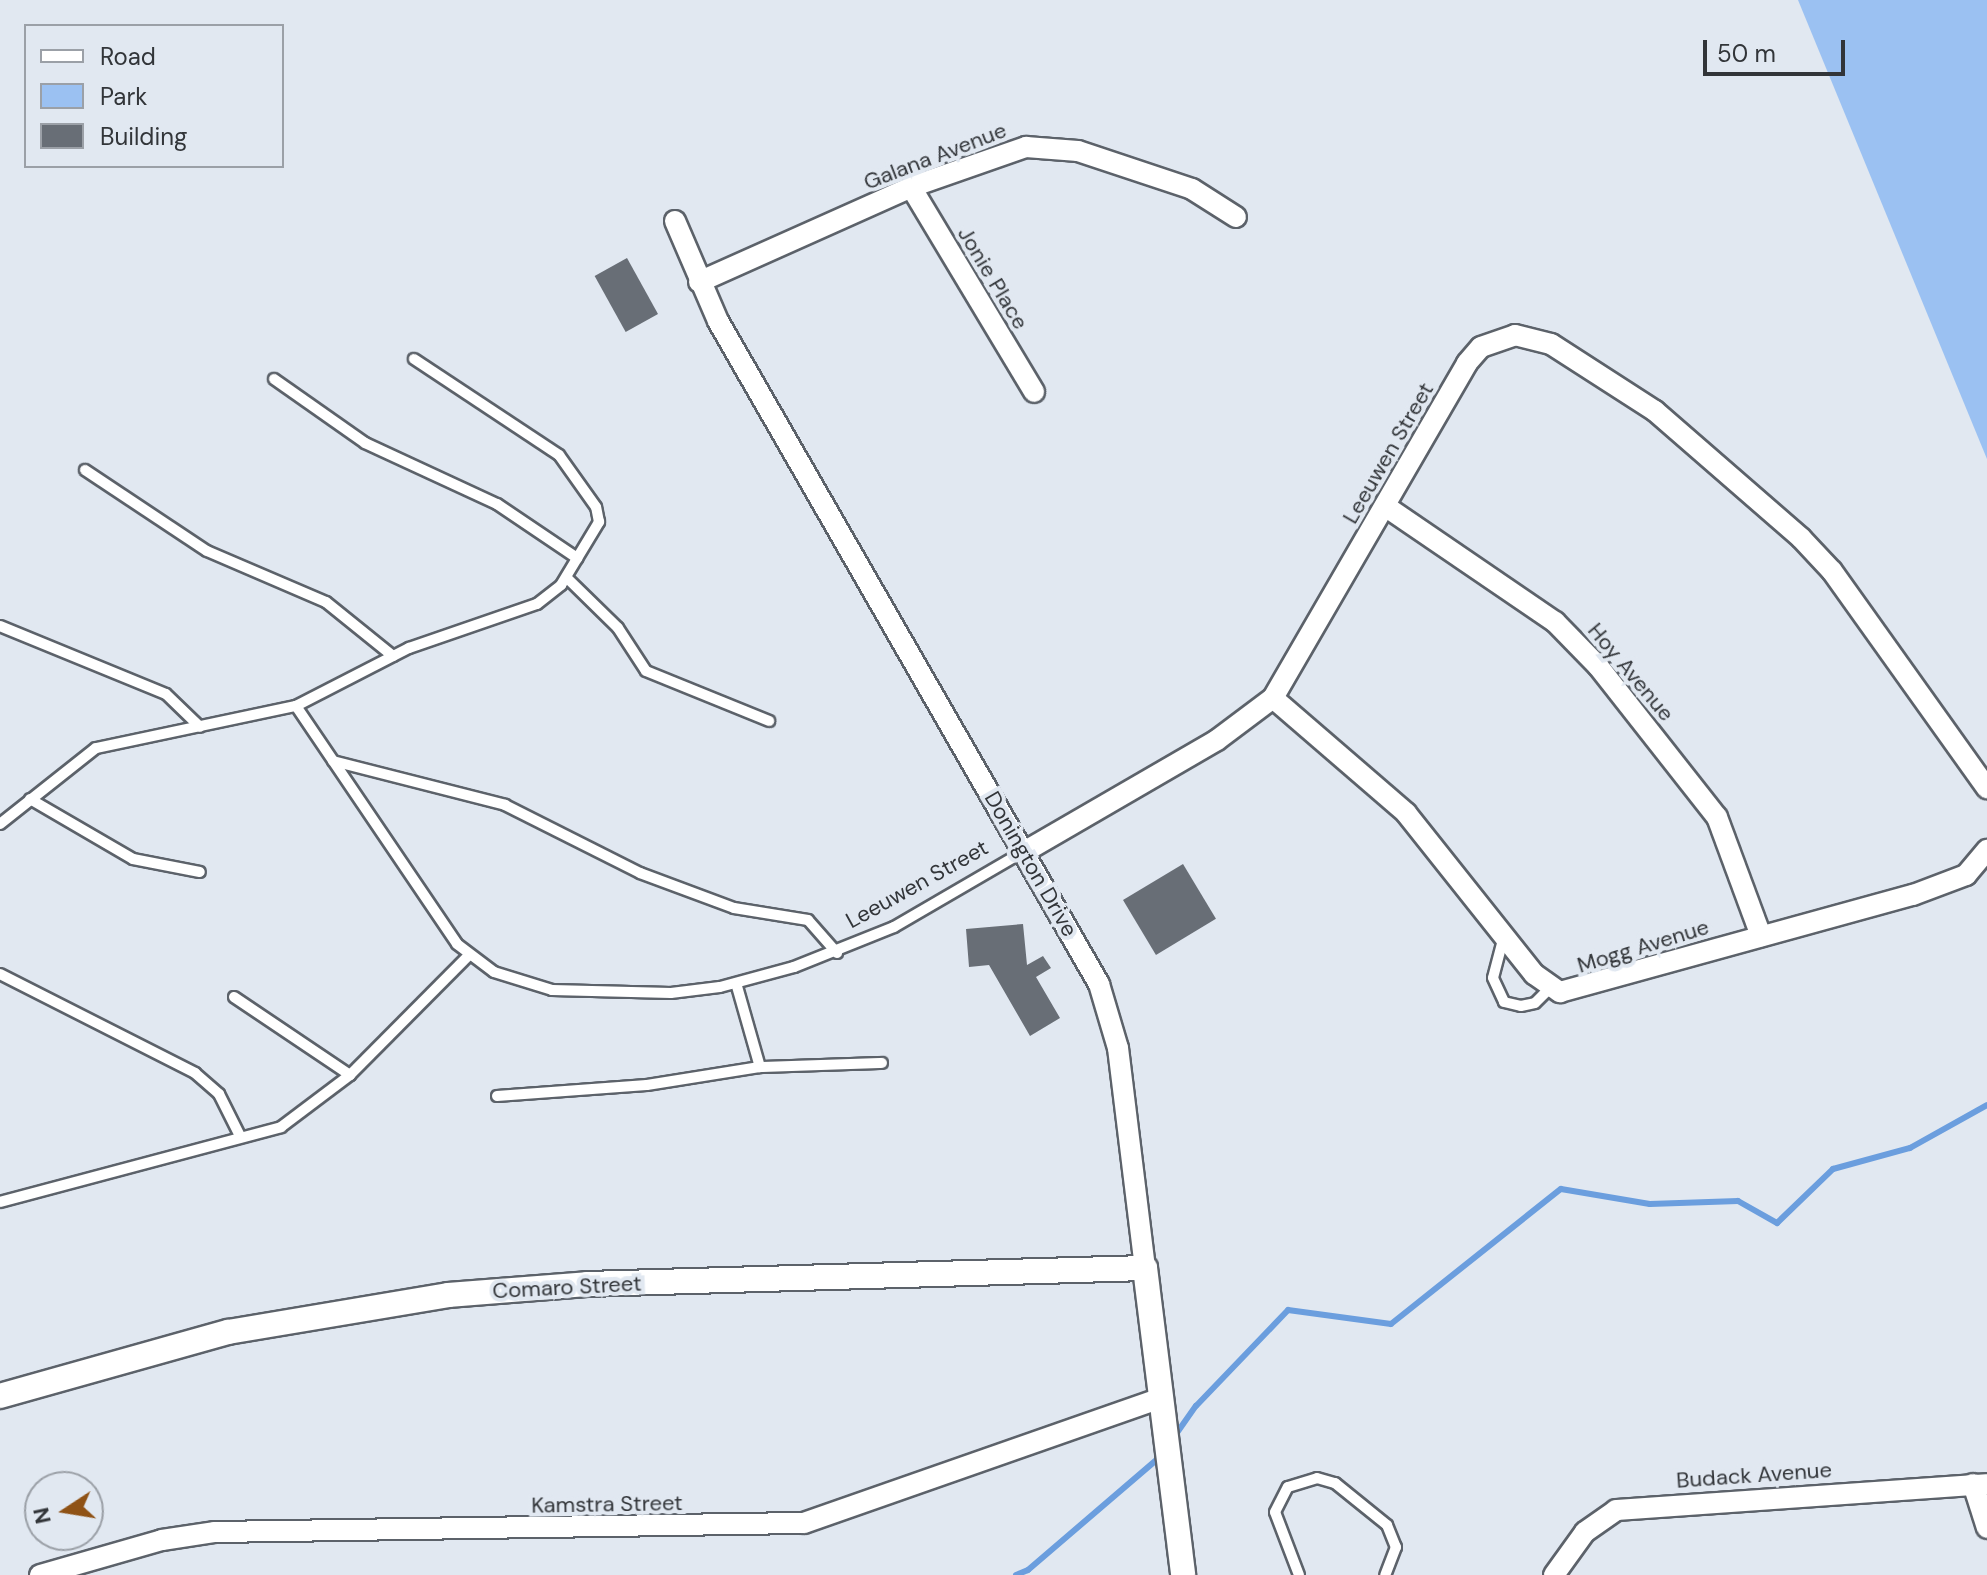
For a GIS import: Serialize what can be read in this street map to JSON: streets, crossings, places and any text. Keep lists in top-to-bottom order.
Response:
{
  "streets": {
    "street": [
      "Galana Avenue",
      "Jonie Place",
      "Leeuwen Street",
      "Hoy Avenue",
      "Donington Drive",
      "Mogg Avenue",
      "Comaro Street",
      "Budack Avenue",
      "Kamstra Street"
    ]
  },
  "crossings": [
    ["Galana Avenue", "Jonie Place"],
    ["Galana Avenue", "Donington Drive"],
    ["Leeuwen Street", "Hoy Avenue"],
    ["Leeuwen Street", "Donington Drive"],
    ["Hoy Avenue", "Mogg Avenue"],
    ["Donington Drive", "Comaro Street"],
    ["Donington Drive", "Kamstra Street"]
  ],
  "legend": ["Road", "Park", "Building"],
  "scale_bar": "50 m",
  "north": "left"
}
